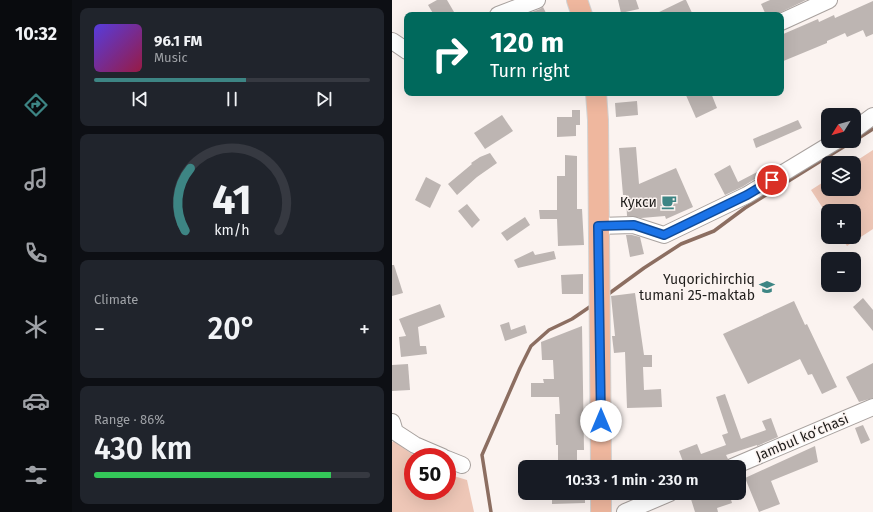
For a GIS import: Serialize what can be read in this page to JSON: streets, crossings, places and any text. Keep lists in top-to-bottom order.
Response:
{
  "streets": {
    "street": ["Jambul ko‘chasi"]
  },
  "places": {
    "cafe": ["Кукси"],
    "school or university": ["Yuqorichirchiq tumani 25-maktab"]
  },
  "north": "bottom left",
  "page": {
    "tabs": "10:32",
    "turn": ["120 m", "Turn right"],
    "song": ["96.1 FM", "Music"],
    "map_buttons": ["+", "−"],
    "tile": [
      "Climate",
      ["Range · 86%", "430 km"]
    ],
    "heat": ["−", "20°", "+"],
    "limit": "50",
    "trip": "10:33 · 1 min · 230 m",
    "gauge": ["41", "km/h"]
  }
}
